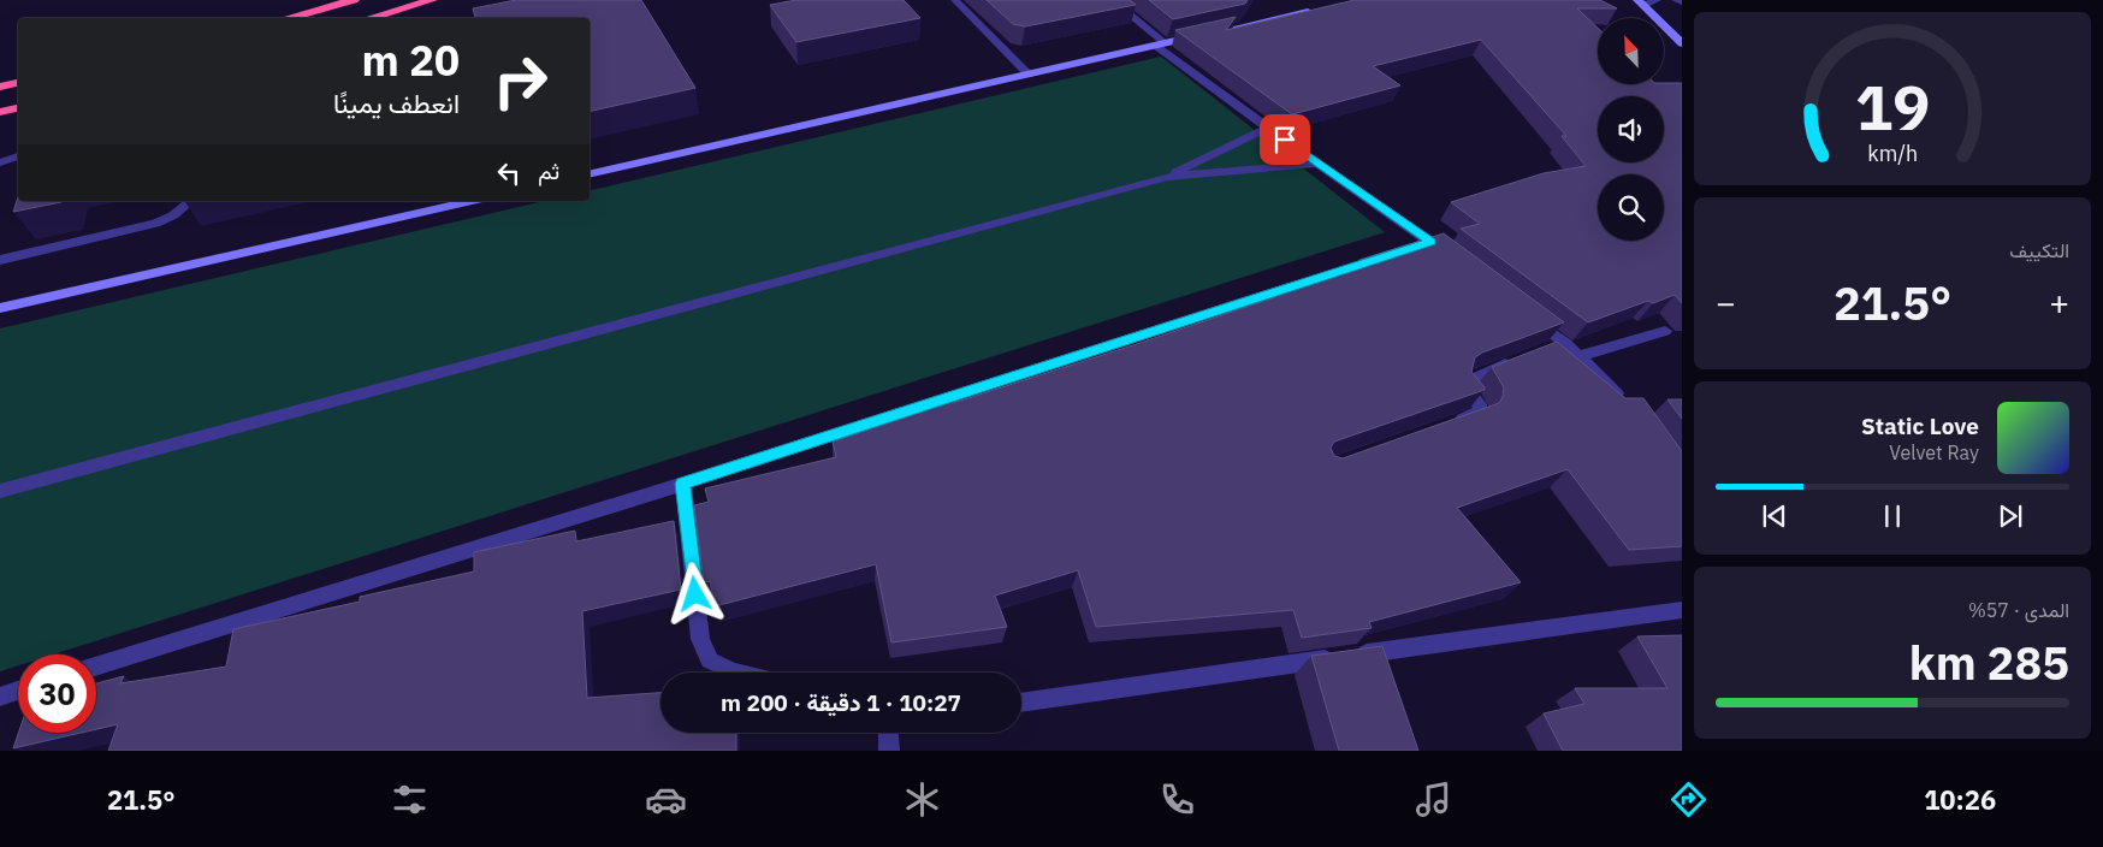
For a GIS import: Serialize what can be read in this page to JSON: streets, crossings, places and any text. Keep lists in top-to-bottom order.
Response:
{
  "north": "top left",
  "page": {
    "turn": ["20 m", "انعطف يمينًا"],
    "then": "ثم",
    "tile": [
      "التكييف",
      ["المدى · 57%", "285 km"]
    ],
    "heat": ["−", "21.5°", "+"],
    "song": ["Static Love", "Velvet Ray"],
    "limit": "30",
    "trip": "10:27 · 1 دقيقة · 200 m",
    "tabs": ["10:26", "21.5°"],
    "gauge": ["19", "km/h"]
  }
}
